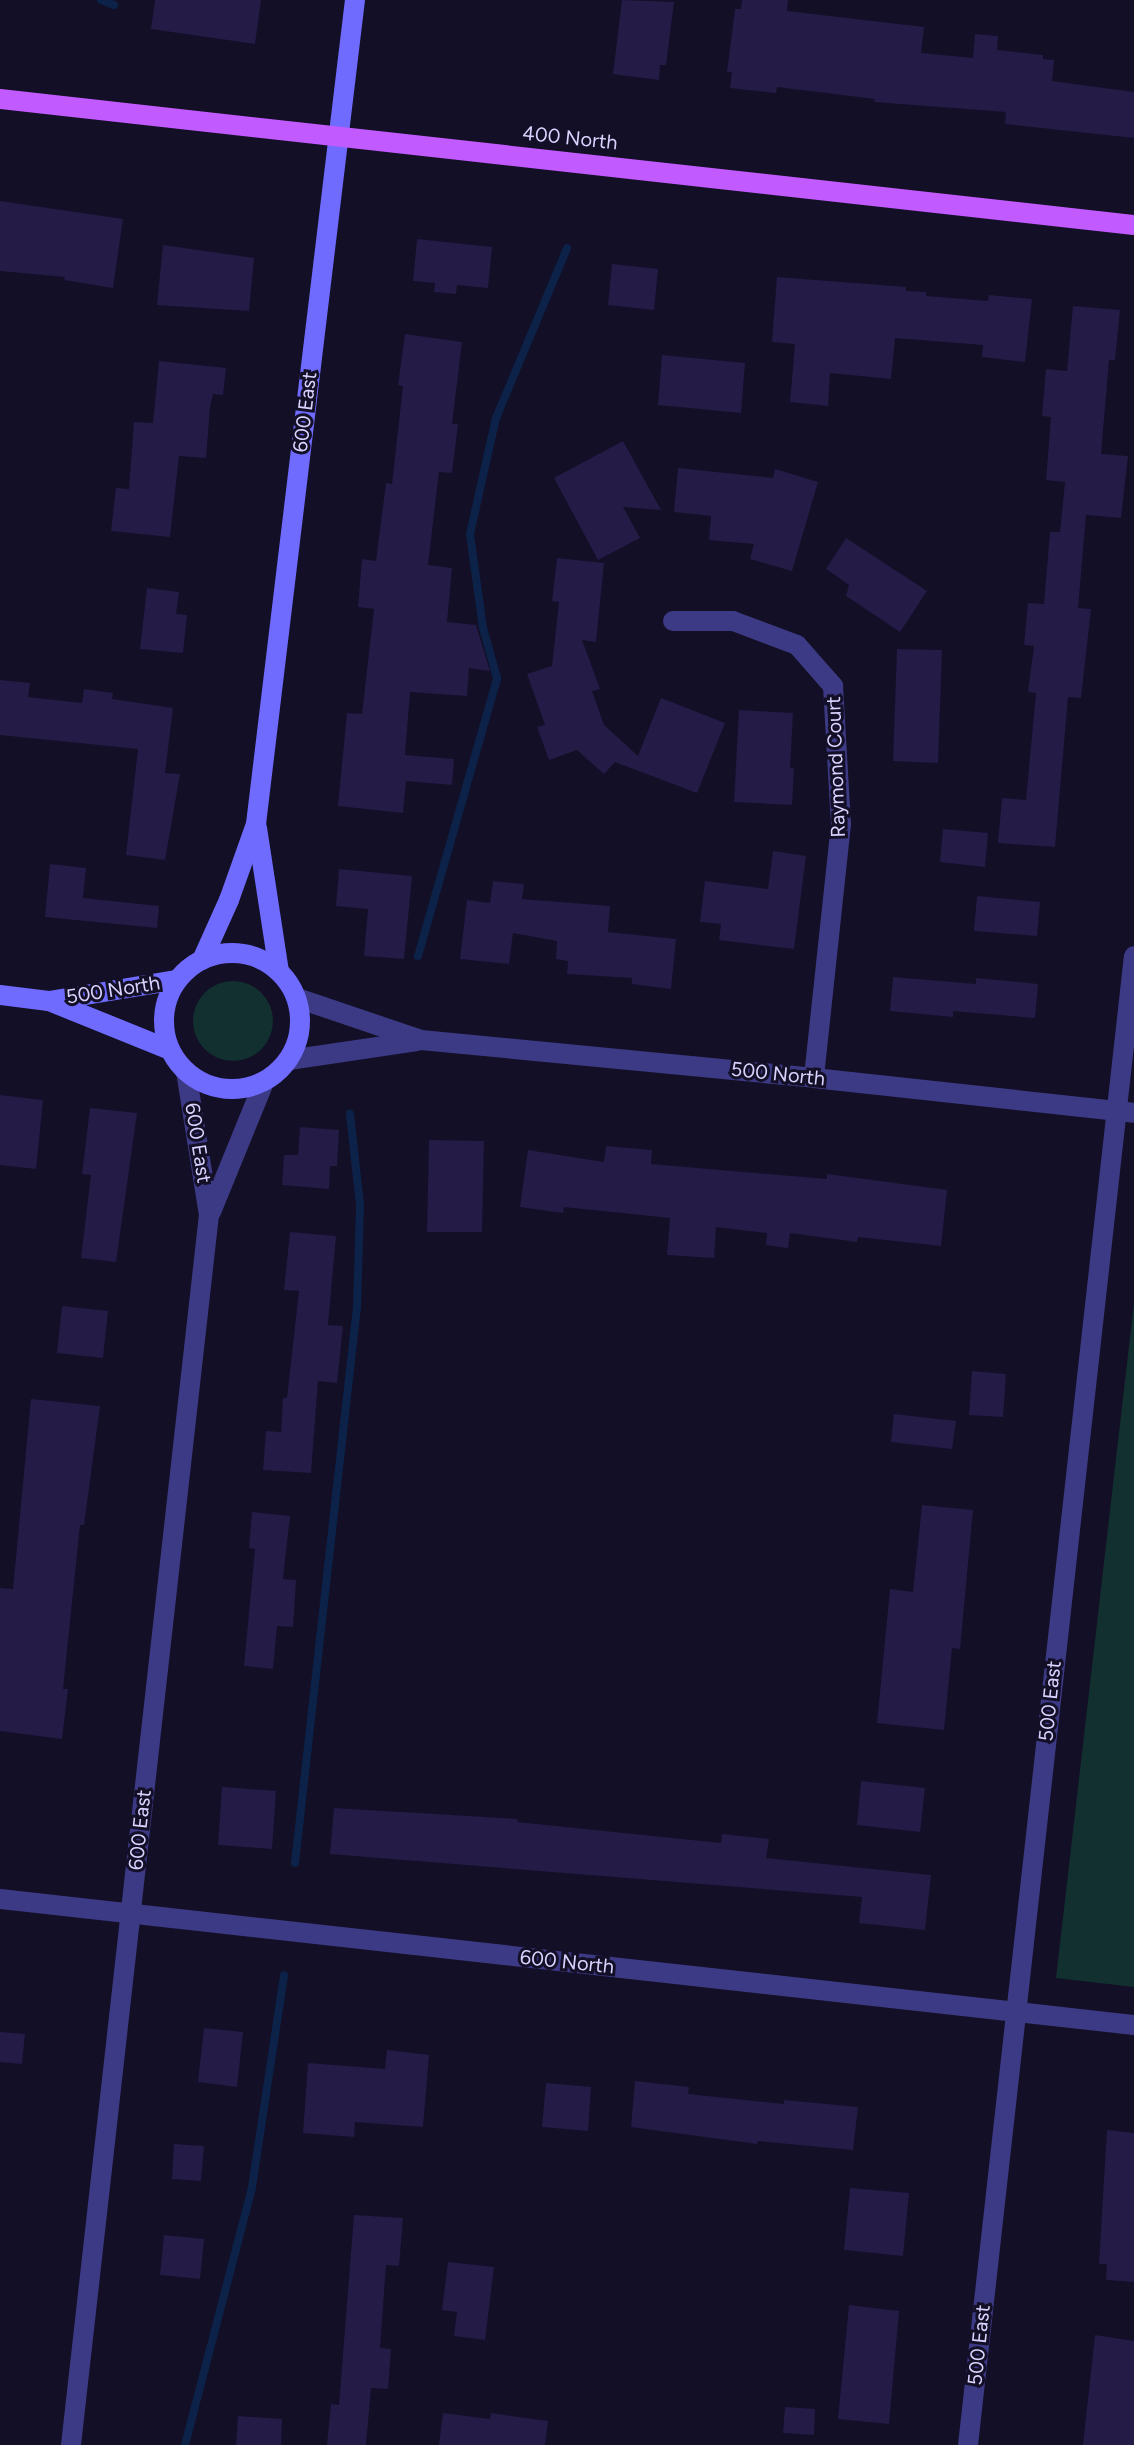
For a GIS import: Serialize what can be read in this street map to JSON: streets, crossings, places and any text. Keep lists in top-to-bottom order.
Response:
{
  "streets": {
    "main road": ["400 North", "600 East", "500 North"],
    "street": ["Raymond Court", "500 East", "600 North"]
  },
  "crossings": [
    ["400 North", "600 East"],
    ["600 East", "500 North"],
    ["600 East", "600 North"],
    ["Raymond Court", "500 North"],
    ["500 North", "500 East"],
    ["500 East", "600 North"]
  ]
}
